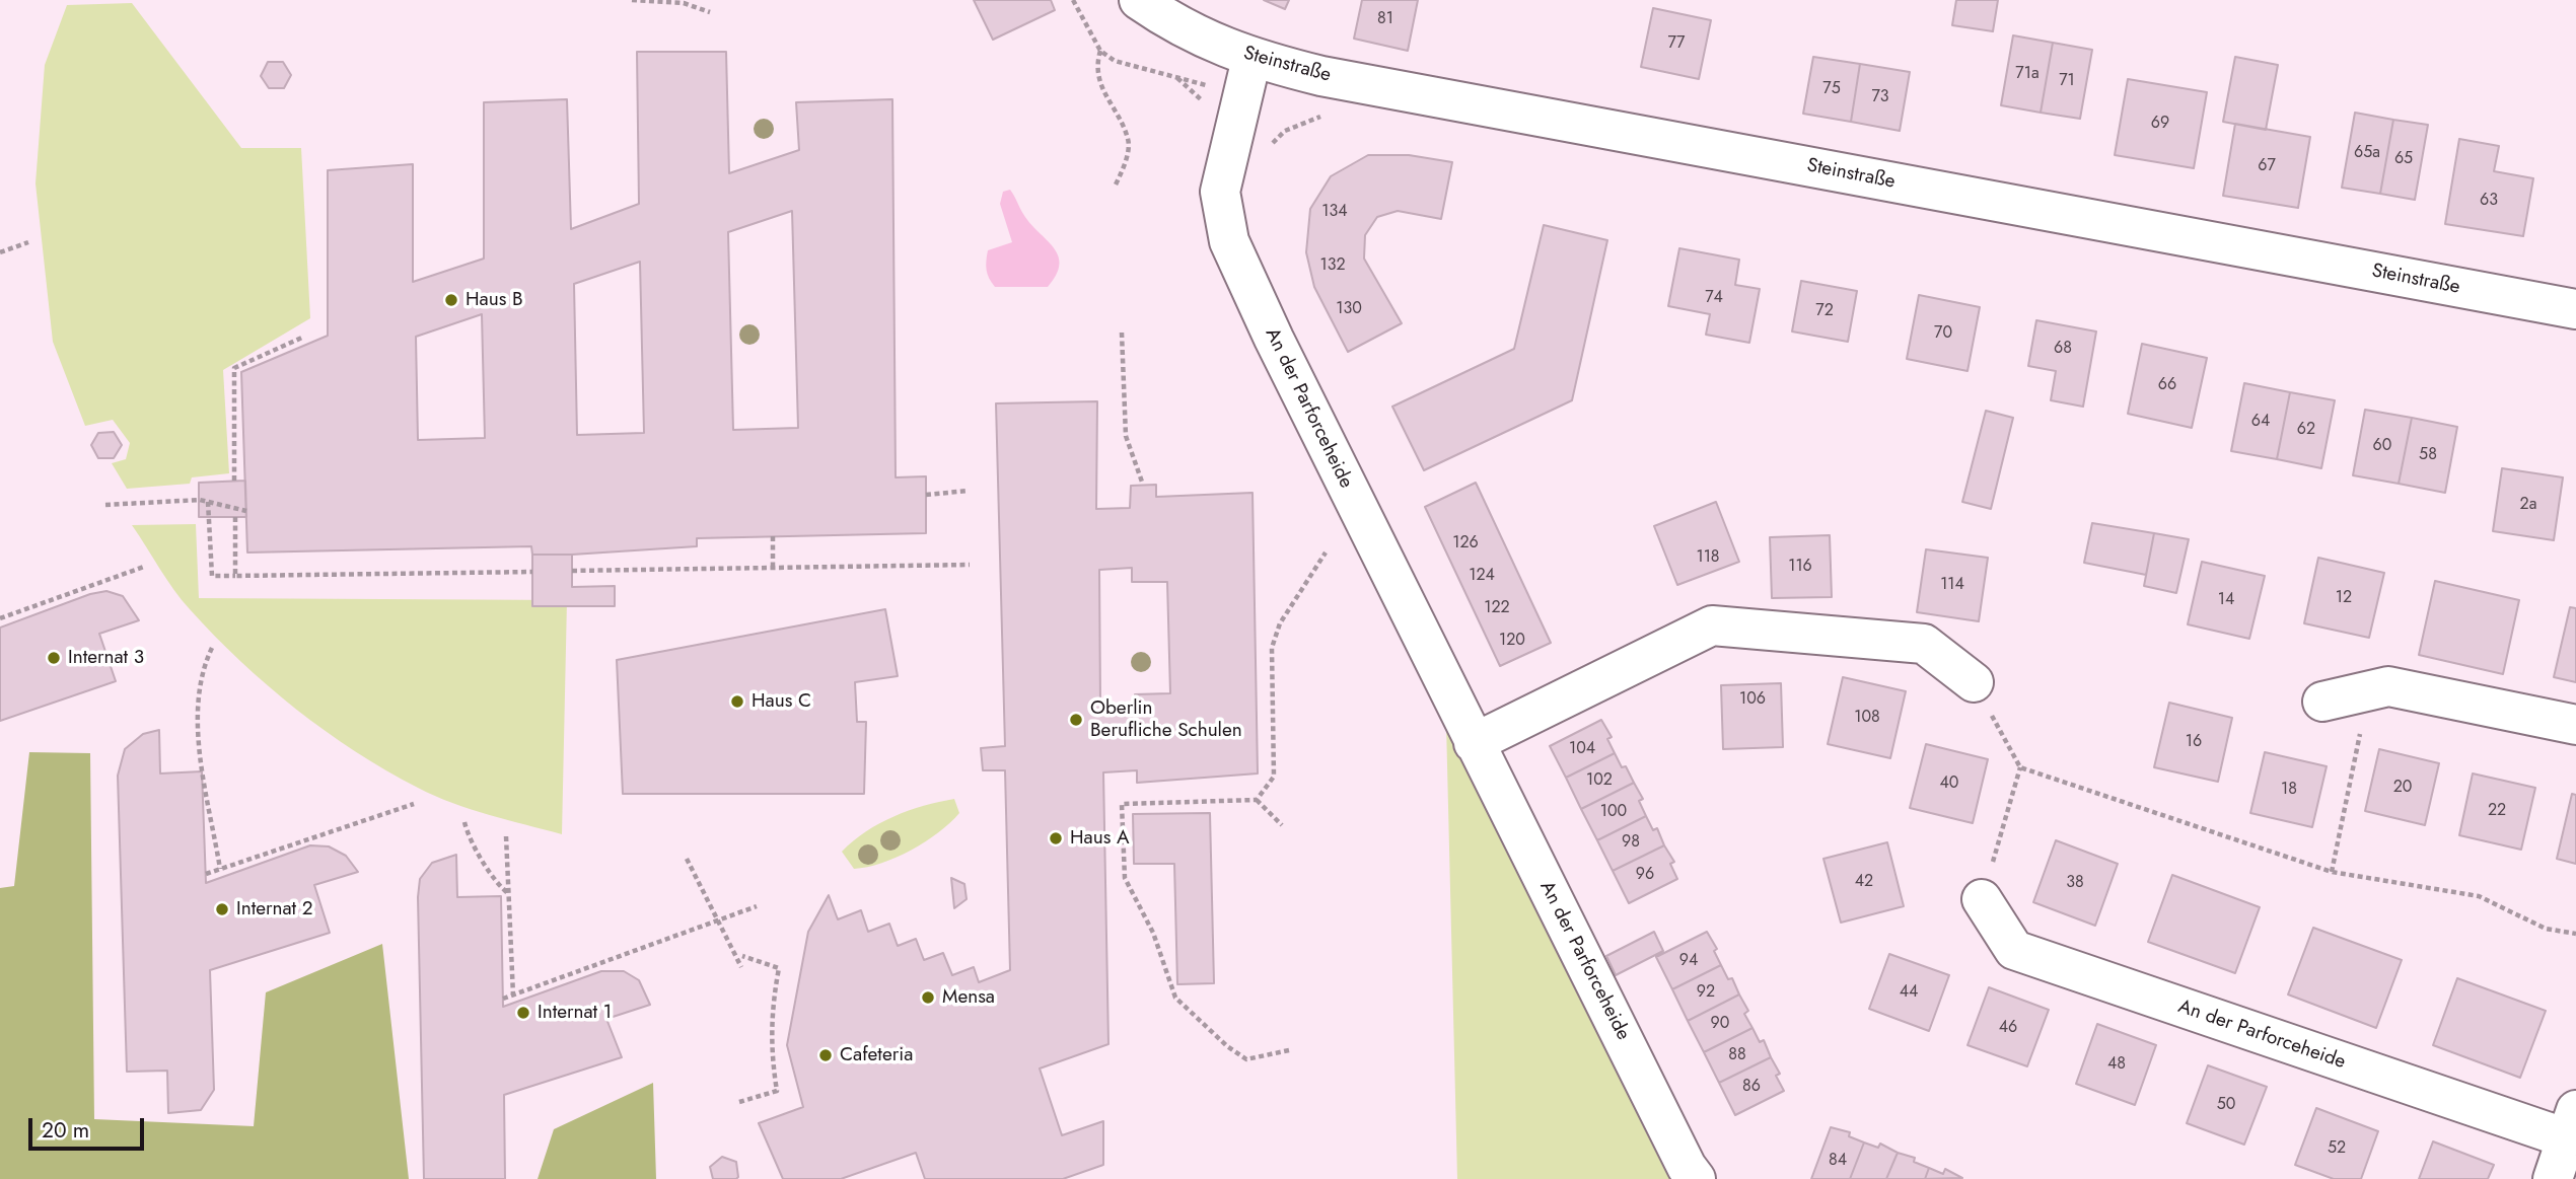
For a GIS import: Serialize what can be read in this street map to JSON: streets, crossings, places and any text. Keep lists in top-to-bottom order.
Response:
{
  "streets": {
    "street": ["Steinstraße", "An der Parforceheide"]
  },
  "crossings": [
    ["Steinstraße", "An der Parforceheide"]
  ],
  "places": [
    "Haus B",
    "Internat 3",
    "Haus C",
    "Oberlin Berufliche Schulen",
    "Haus A",
    "Internat 2",
    "Mensa",
    "Internat 1",
    "Cafeteria"
  ],
  "house_numbers": [
    "81",
    "77",
    "71a",
    "71",
    "75",
    "73",
    "69",
    "65a",
    "65",
    "67",
    "63",
    "134",
    "132",
    "74",
    "130",
    "72",
    "70",
    "68",
    "66",
    "64",
    "62",
    "60",
    "58",
    "2a",
    "126",
    "118",
    "116",
    "124",
    "114",
    "12",
    "14",
    "122",
    "120",
    "106",
    "108",
    "16",
    "104",
    "102",
    "40",
    "20",
    "18",
    "22",
    "100",
    "98",
    "96",
    "42",
    "38",
    "94",
    "92",
    "44",
    "90",
    "46",
    "88",
    "48",
    "86",
    "50",
    "52",
    "84"
  ],
  "scale_bar": "20 m"
}
